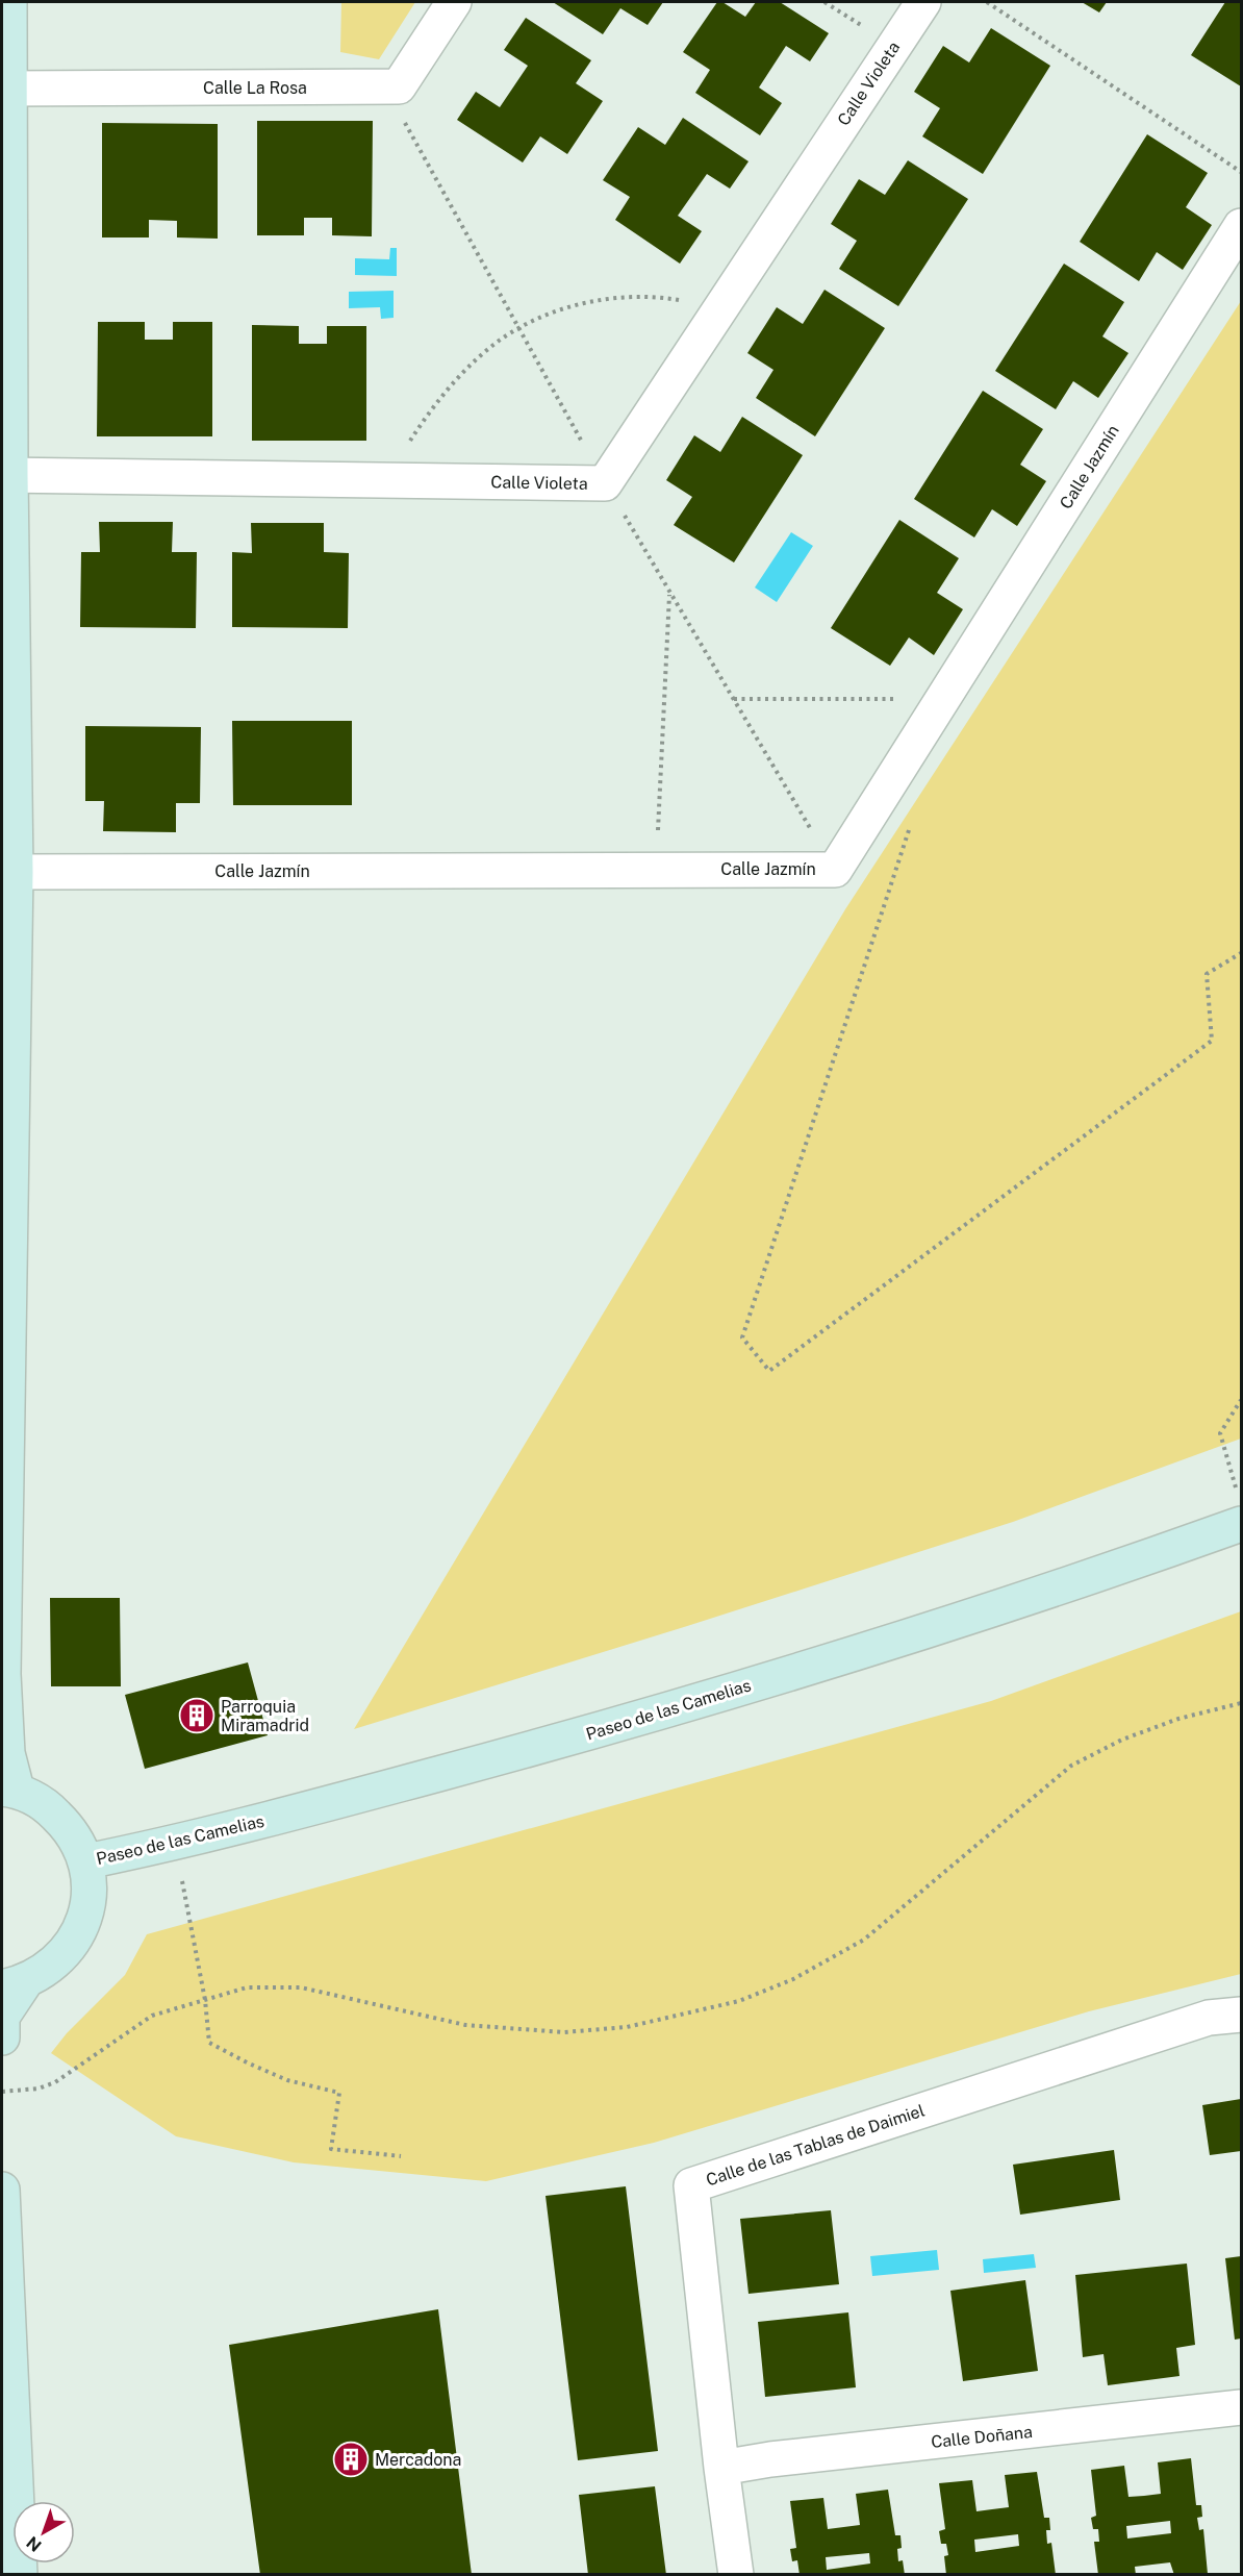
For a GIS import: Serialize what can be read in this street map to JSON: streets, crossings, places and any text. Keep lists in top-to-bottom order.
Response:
{
  "streets": {
    "street": [
      "Calle Violeta",
      "Calle La Rosa",
      "Calle Jazmín",
      "Paseo de las Camelias",
      "Calle de las Tablas de Daimiel",
      "Calle Doñana"
    ]
  },
  "crossings": [
    ["Calle de las Tablas de Daimiel", "Calle Doñana"]
  ],
  "places": {
    "building": ["Parroquia Miramadrid", "Mercadona"]
  },
  "north": "bottom left"
}
